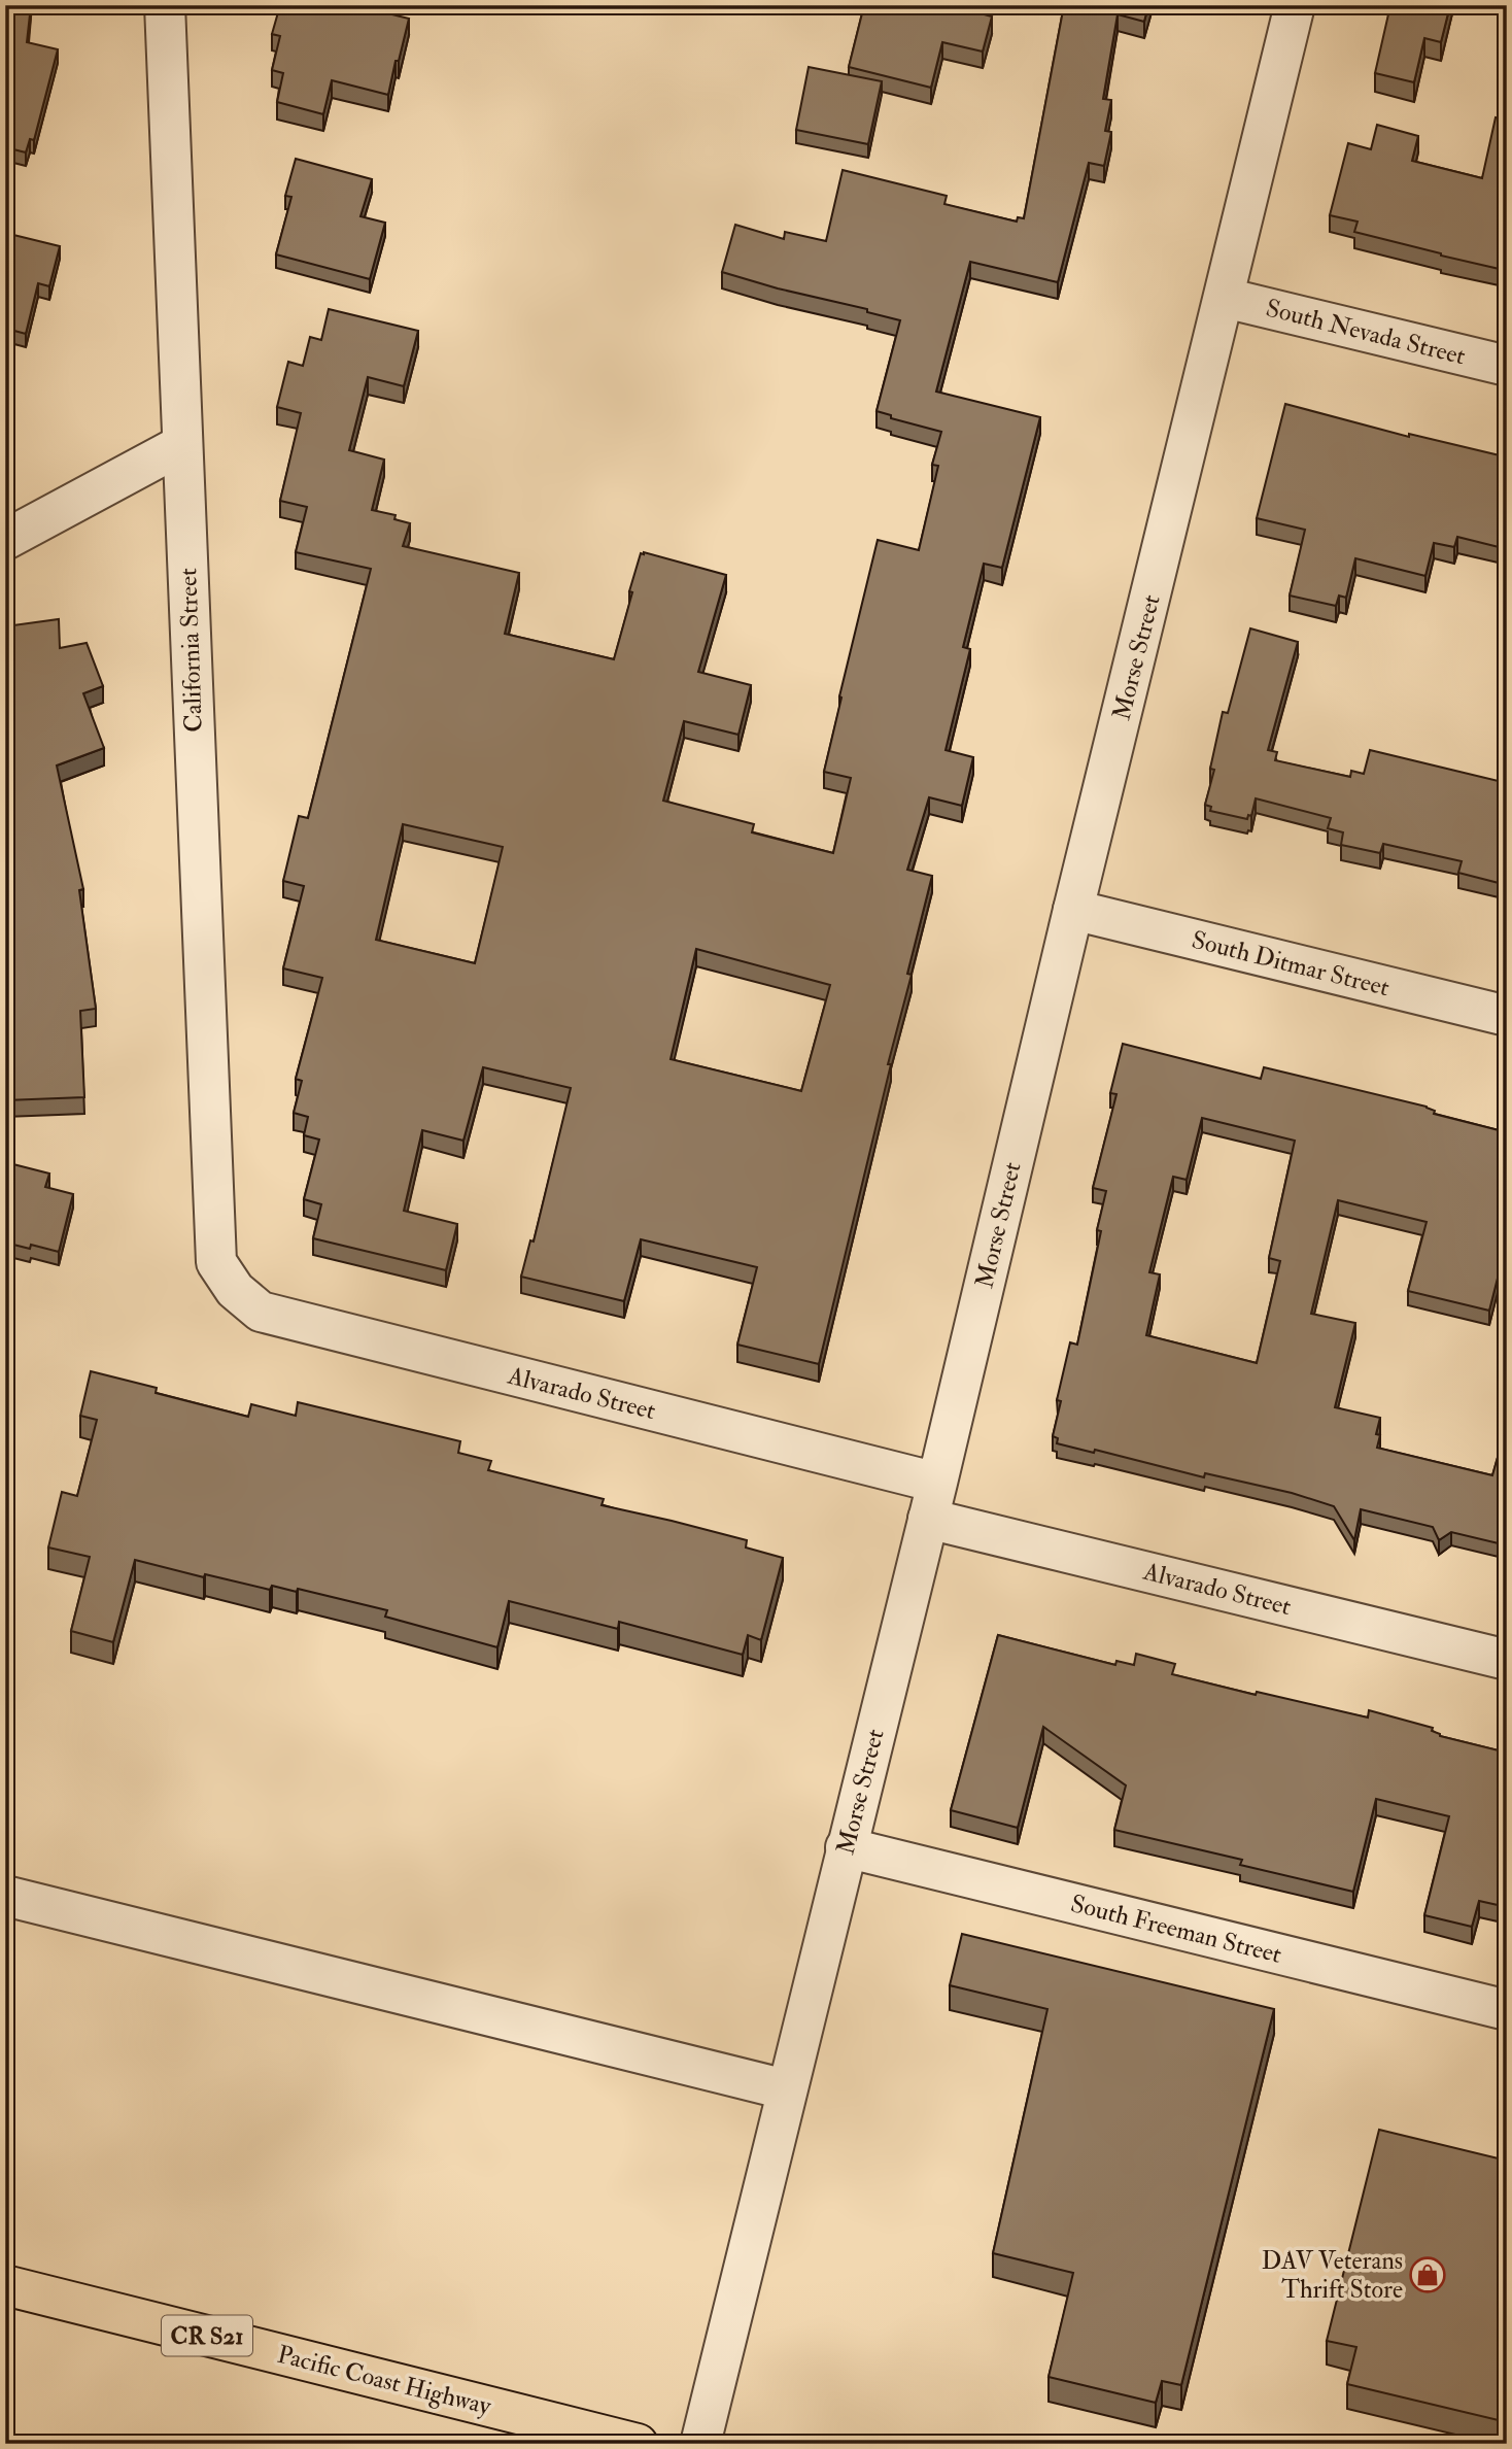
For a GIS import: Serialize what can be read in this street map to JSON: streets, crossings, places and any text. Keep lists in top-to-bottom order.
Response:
{
  "streets": {
    "main road": ["CR S21", "Pacific Coast Highway"],
    "street": [
      "South Nevada Street",
      "California Street",
      "Morse Street",
      "South Ditmar Street",
      "Alvarado Street",
      "South Freeman Street"
    ]
  },
  "crossings": [
    ["South Nevada Street", "Morse Street"],
    ["California Street", "Alvarado Street"],
    ["Morse Street", "South Ditmar Street"],
    ["Morse Street", "Alvarado Street"],
    ["Morse Street", "South Freeman Street"]
  ],
  "places": {
    "shop": ["DAV Veterans Thrift Store"]
  }
}
